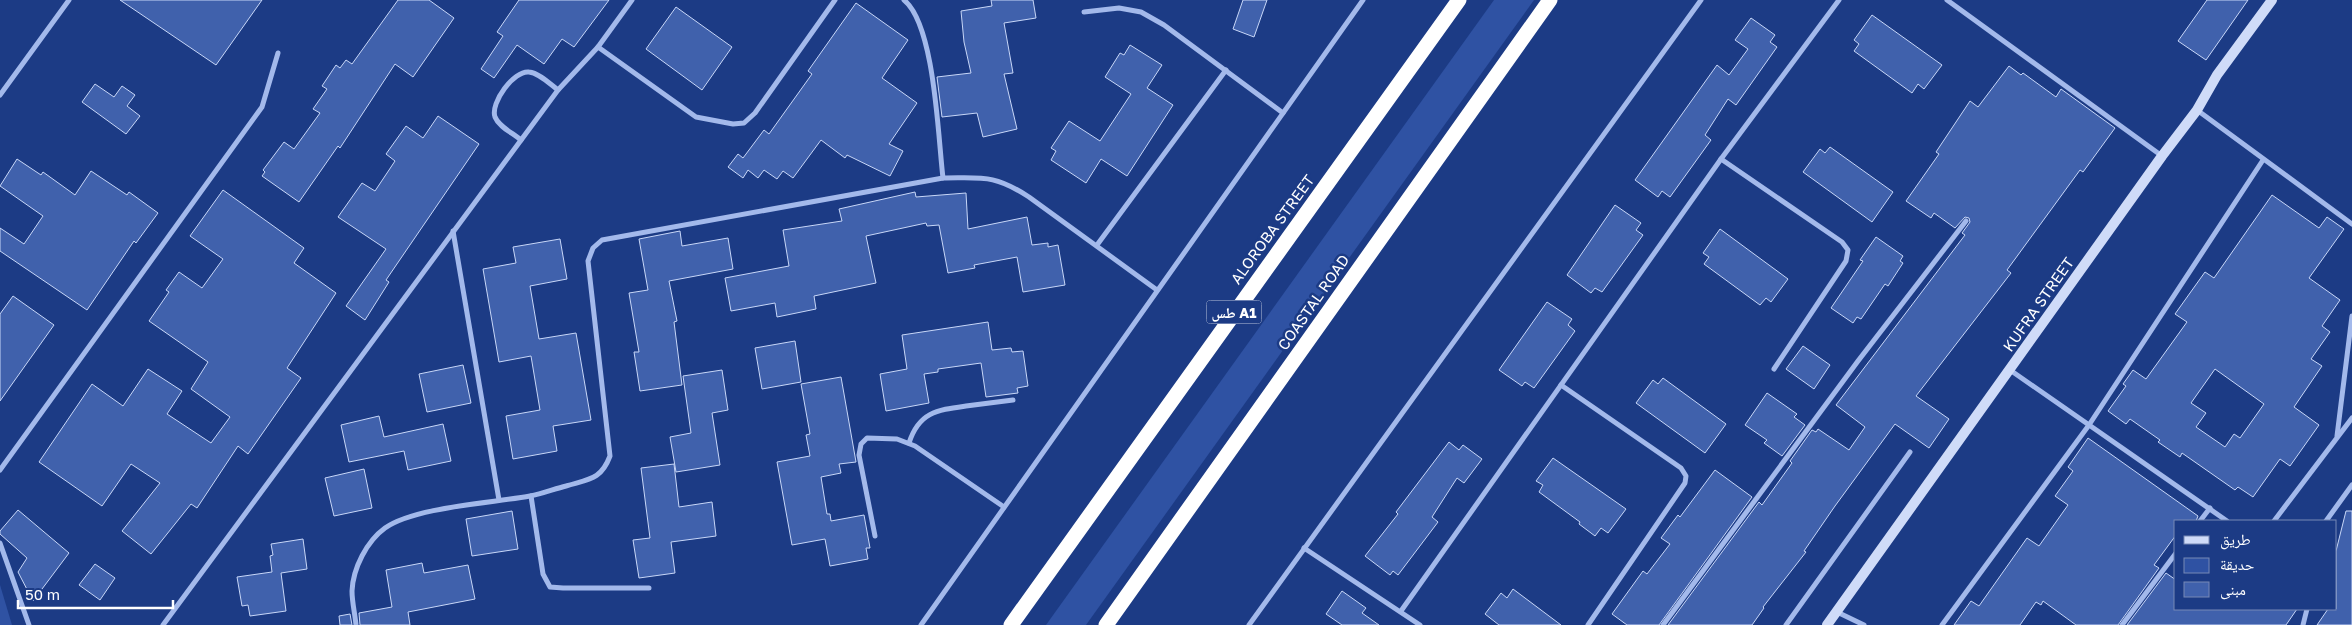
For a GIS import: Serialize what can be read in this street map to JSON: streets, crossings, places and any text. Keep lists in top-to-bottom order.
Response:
{
  "streets": {
    "highway": ["ALOROBA STREET", "COASTAL ROAD", "طس A1"],
    "street": ["KUFRA STREET"]
  },
  "legend": ["طريق", "حديقة", "مبنى"],
  "scale_bar": "50 m"
}
